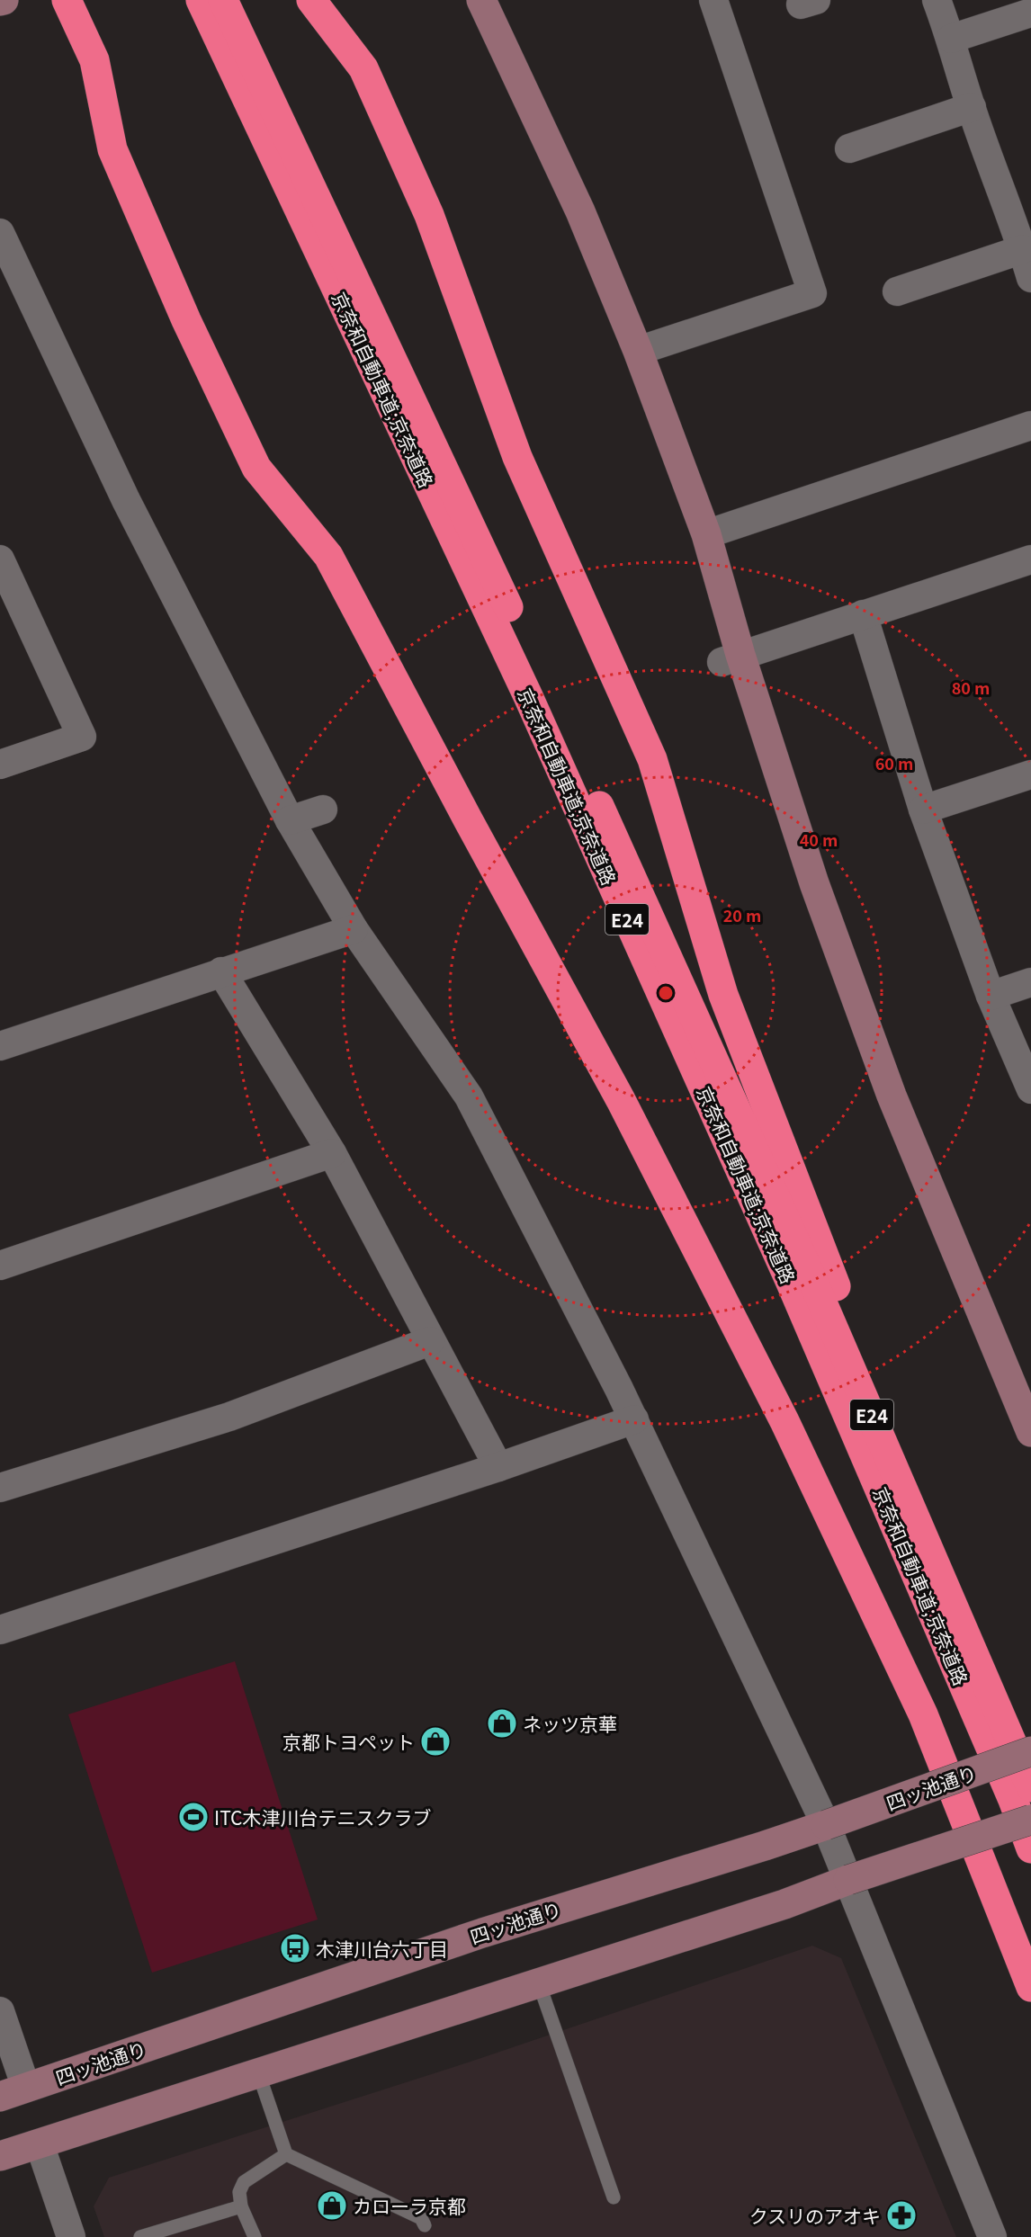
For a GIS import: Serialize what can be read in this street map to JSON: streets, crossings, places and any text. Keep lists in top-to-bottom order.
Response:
{
  "streets": {
    "highway": ["京奈和自動車道;京奈道路", "E24"],
    "main road": ["四ッ池通り"]
  },
  "places": {
    "shop": ["ネッツ京華", "京都トヨペット", "カローラ京都"],
    "sports": ["ITC木津川台テニスクラブ"],
    "bus stop": ["木津川台六丁目"],
    "pharmacy": ["クスリのアオキ"]
  },
  "rings": [
    "80 m",
    "60 m",
    "40 m",
    "20 m"
  ]
}
